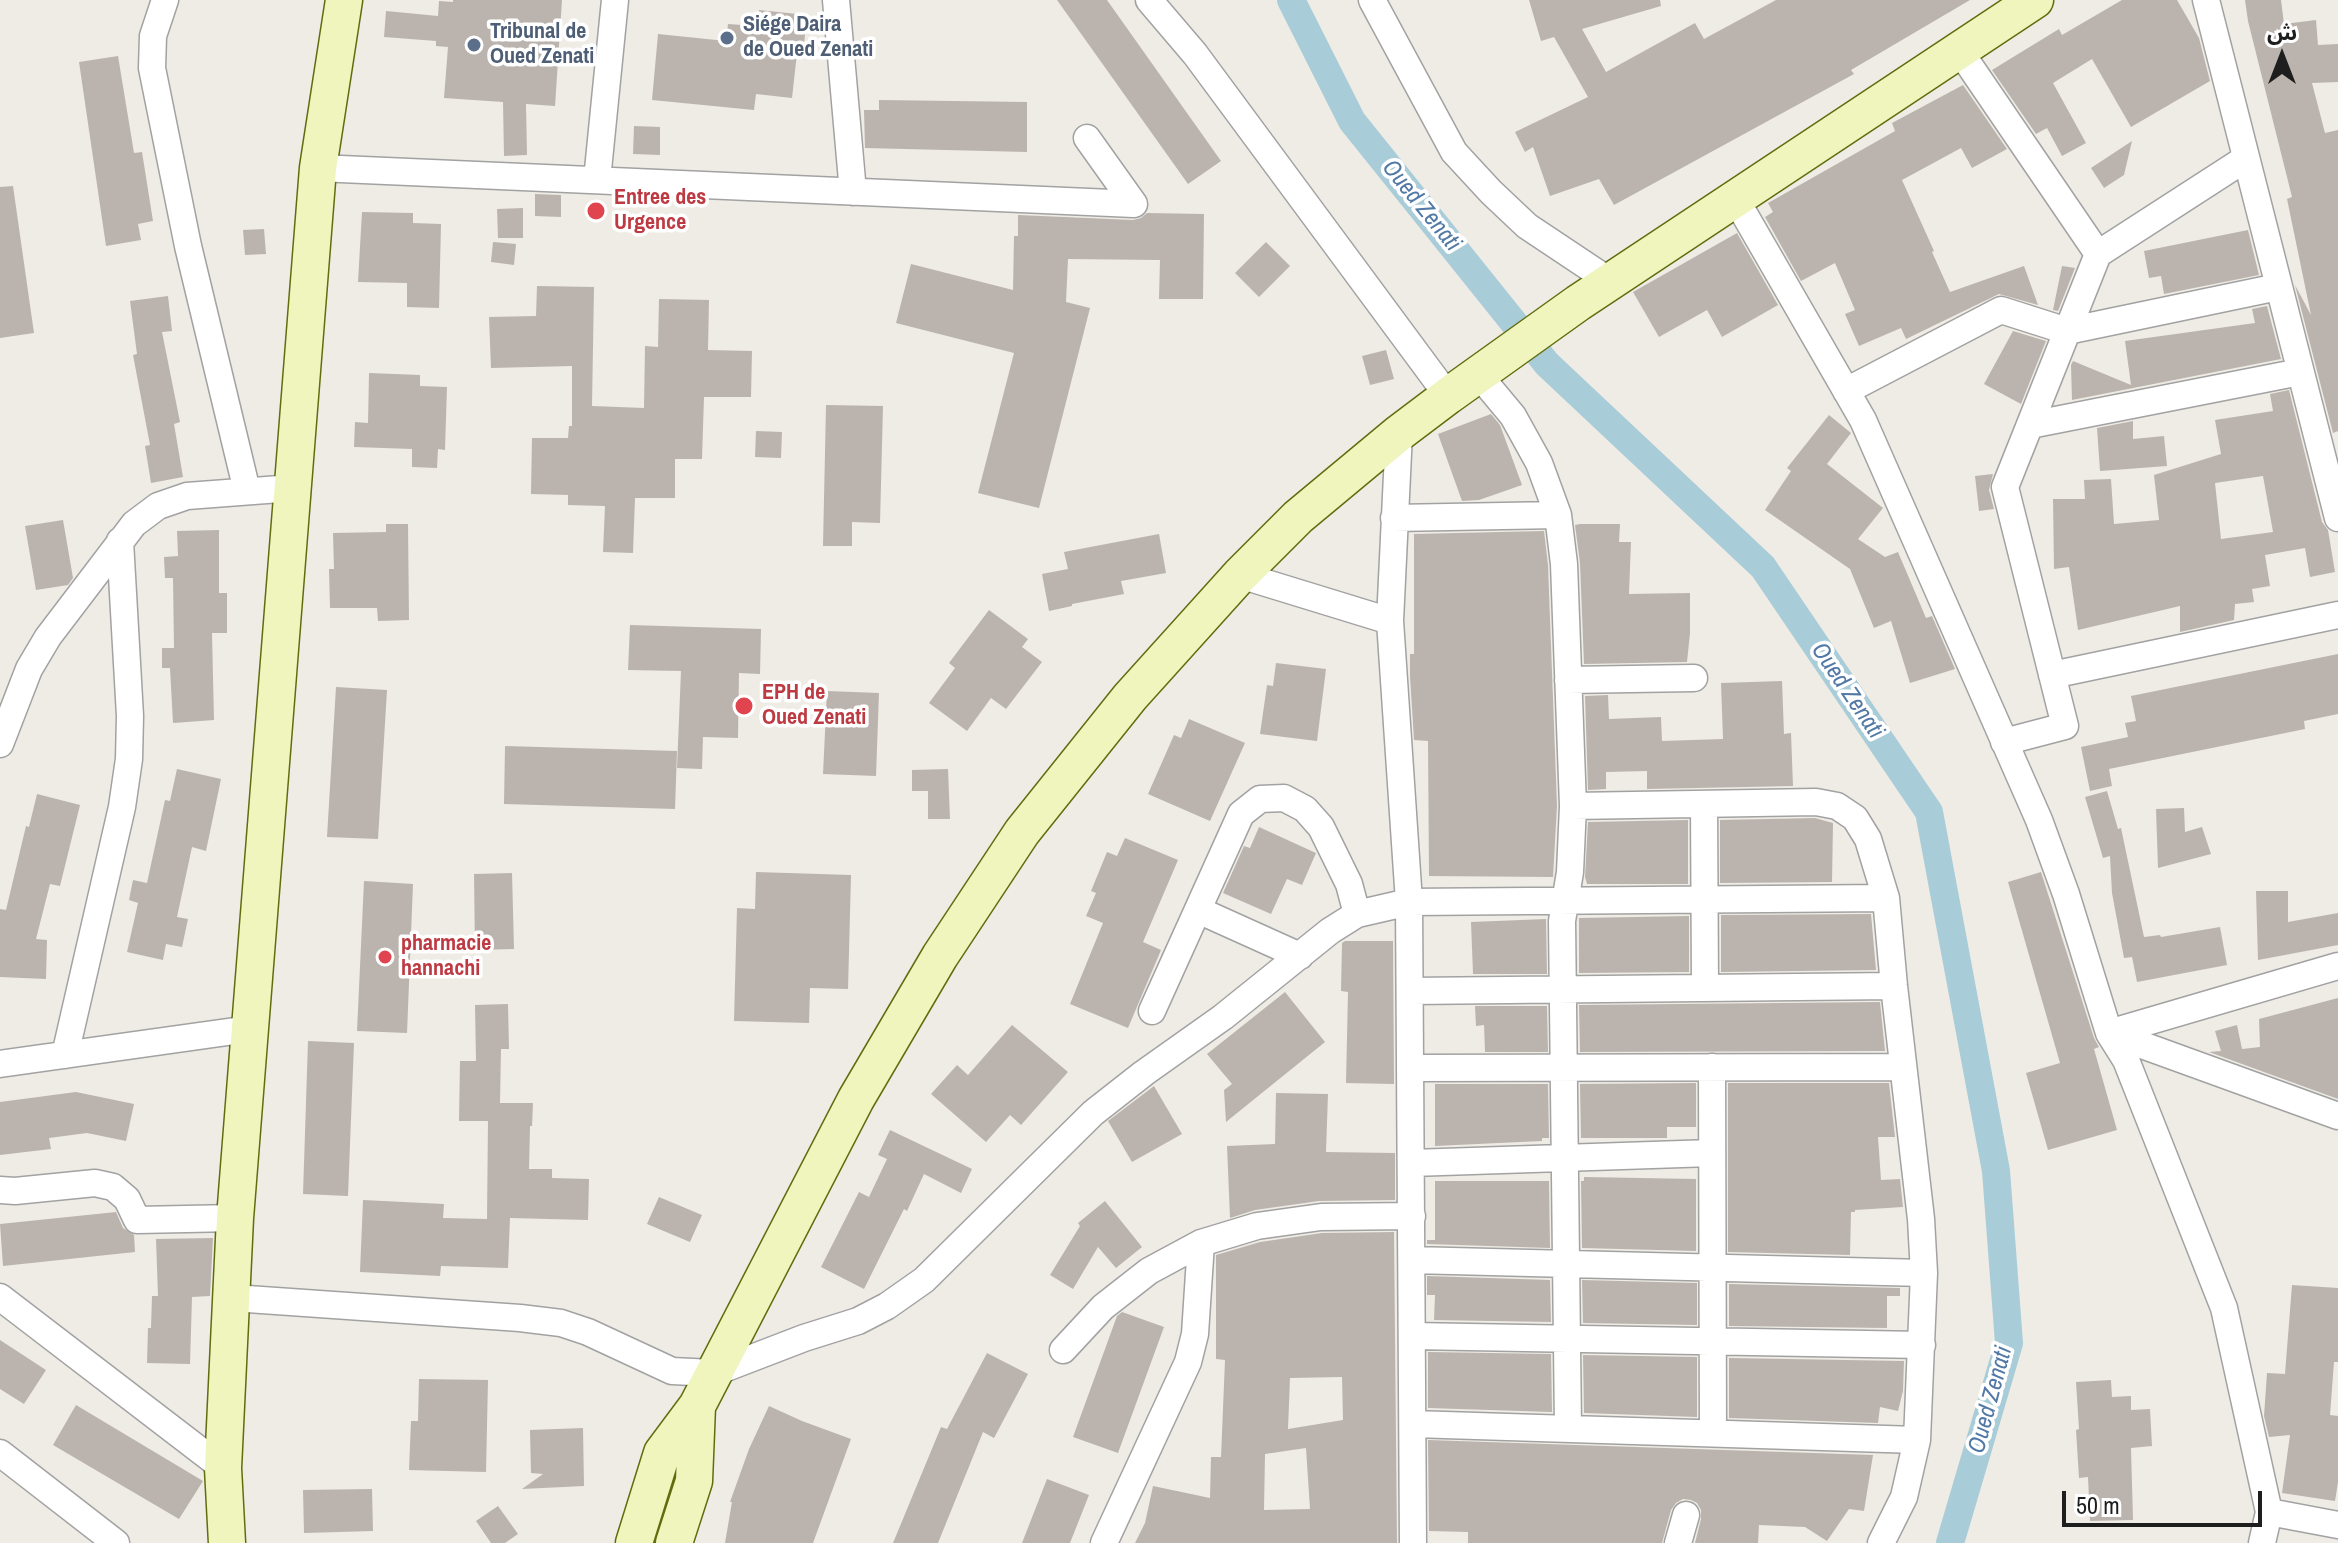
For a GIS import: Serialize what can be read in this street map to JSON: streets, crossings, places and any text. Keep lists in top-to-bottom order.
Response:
{
  "water": ["Oued Zenati"],
  "places": [
    "Siége Daira de Oued Zenati",
    "Tribunal de Oued Zenati",
    "Entree des Urgence",
    "EPH de Oued Zenati",
    "pharmacie hannachi"
  ],
  "scale_bar": "50 m",
  "north": "top"
}
